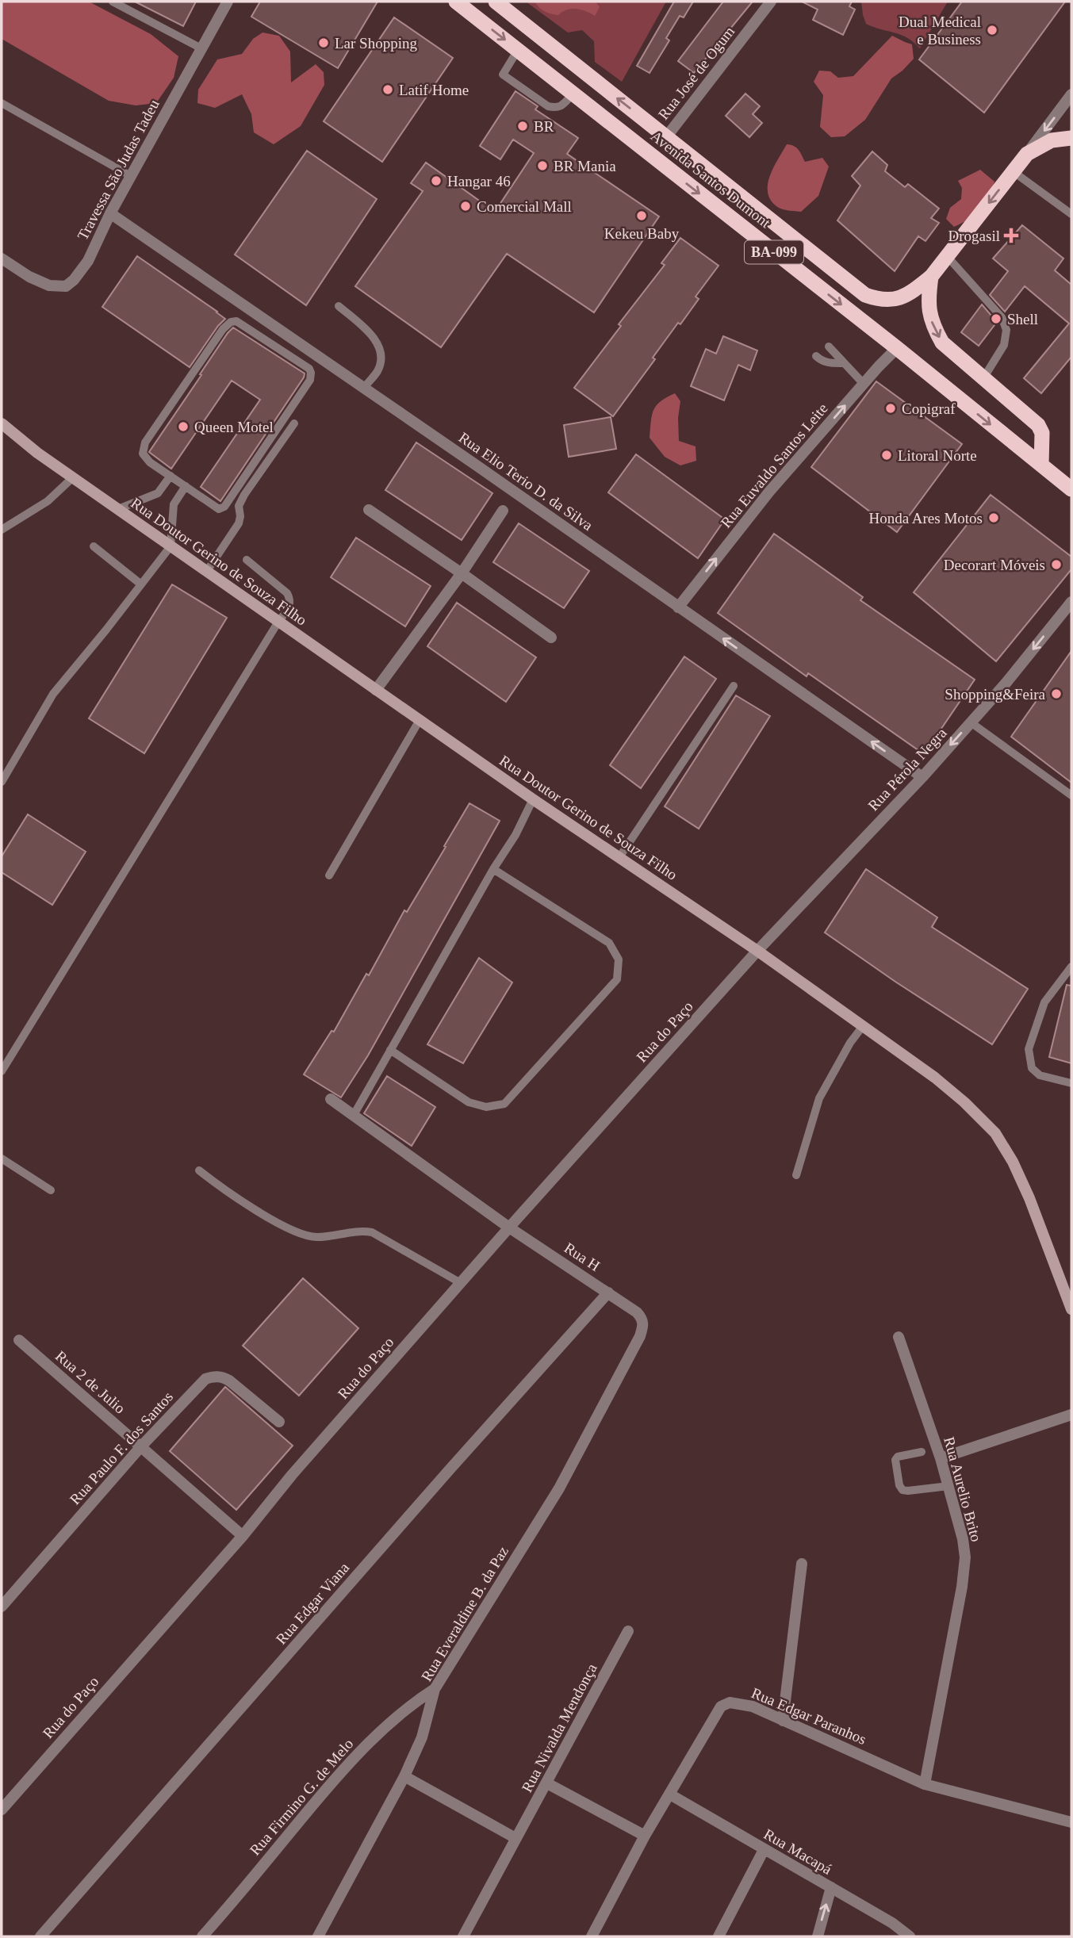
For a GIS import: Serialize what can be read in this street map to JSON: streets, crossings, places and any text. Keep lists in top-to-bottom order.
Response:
{
  "streets": {
    "highway": ["Avenida Santos Dumont", "BA-099"],
    "main road": ["Rua Doutor Gerino de Souza Filho"],
    "street": [
      "Rua José de Ogum",
      "Travessa São Judas Tadeu",
      "Rua Euvaldo Santos Leite",
      "Rua Elio Terio D. da Silva",
      "Rua Pérola Negra",
      "Rua do Paço",
      "Rua H",
      "Rua 2 de Julio",
      "Rua Paulo F. dos Santos",
      "Rua Aurelio Brito",
      "Rua Edgar Viana",
      "Rua Everaldine B. da Paz",
      "Rua Edgar Paranhos",
      "Rua Nivalda Mendonça",
      "Rua Firmino G. de Melo",
      "Rua Macapá"
    ]
  },
  "crossings": [
    ["Rua José de Ogum", "Avenida Santos Dumont"],
    ["Travessa São Judas Tadeu", "Rua Elio Terio D. da Silva"],
    ["Avenida Santos Dumont", "Rua Euvaldo Santos Leite"],
    ["Rua Euvaldo Santos Leite", "Rua Elio Terio D. da Silva"],
    ["Rua Elio Terio D. da Silva", "Rua Pérola Negra"],
    ["Rua Doutor Gerino de Souza Filho", "Rua Pérola Negra"],
    ["Rua Doutor Gerino de Souza Filho", "Rua do Paço"],
    ["Rua Pérola Negra", "Rua do Paço"],
    ["Rua do Paço", "Rua H"],
    ["Rua do Paço", "Rua 2 de Julio"],
    ["Rua H", "Rua Edgar Viana"],
    ["Rua H", "Rua Everaldine B. da Paz"],
    ["Rua 2 de Julio", "Rua Paulo F. dos Santos"],
    ["Rua Aurelio Brito", "Rua Edgar Paranhos"],
    ["Rua Everaldine B. da Paz", "Rua Firmino G. de Melo"],
    ["Rua Edgar Paranhos", "Rua Macapá"]
  ],
  "one_way": ["Rua Euvaldo Santos Leite", "Rua Pérola Negra"],
  "places": {
    "other": [
      "Dual Medical e Business",
      "Lar Shopping",
      "Latif Home",
      "BR",
      "BR Mania",
      "Hangar 46",
      "Comercial Mall",
      "Kekeu Baby",
      "Shell",
      "Copigraf",
      "Queen Motel",
      "Litoral Norte",
      "Honda Ares Motos",
      "Decorart Móveis",
      "Shopping&Feira"
    ],
    "health": ["Drogasil"]
  }
}
